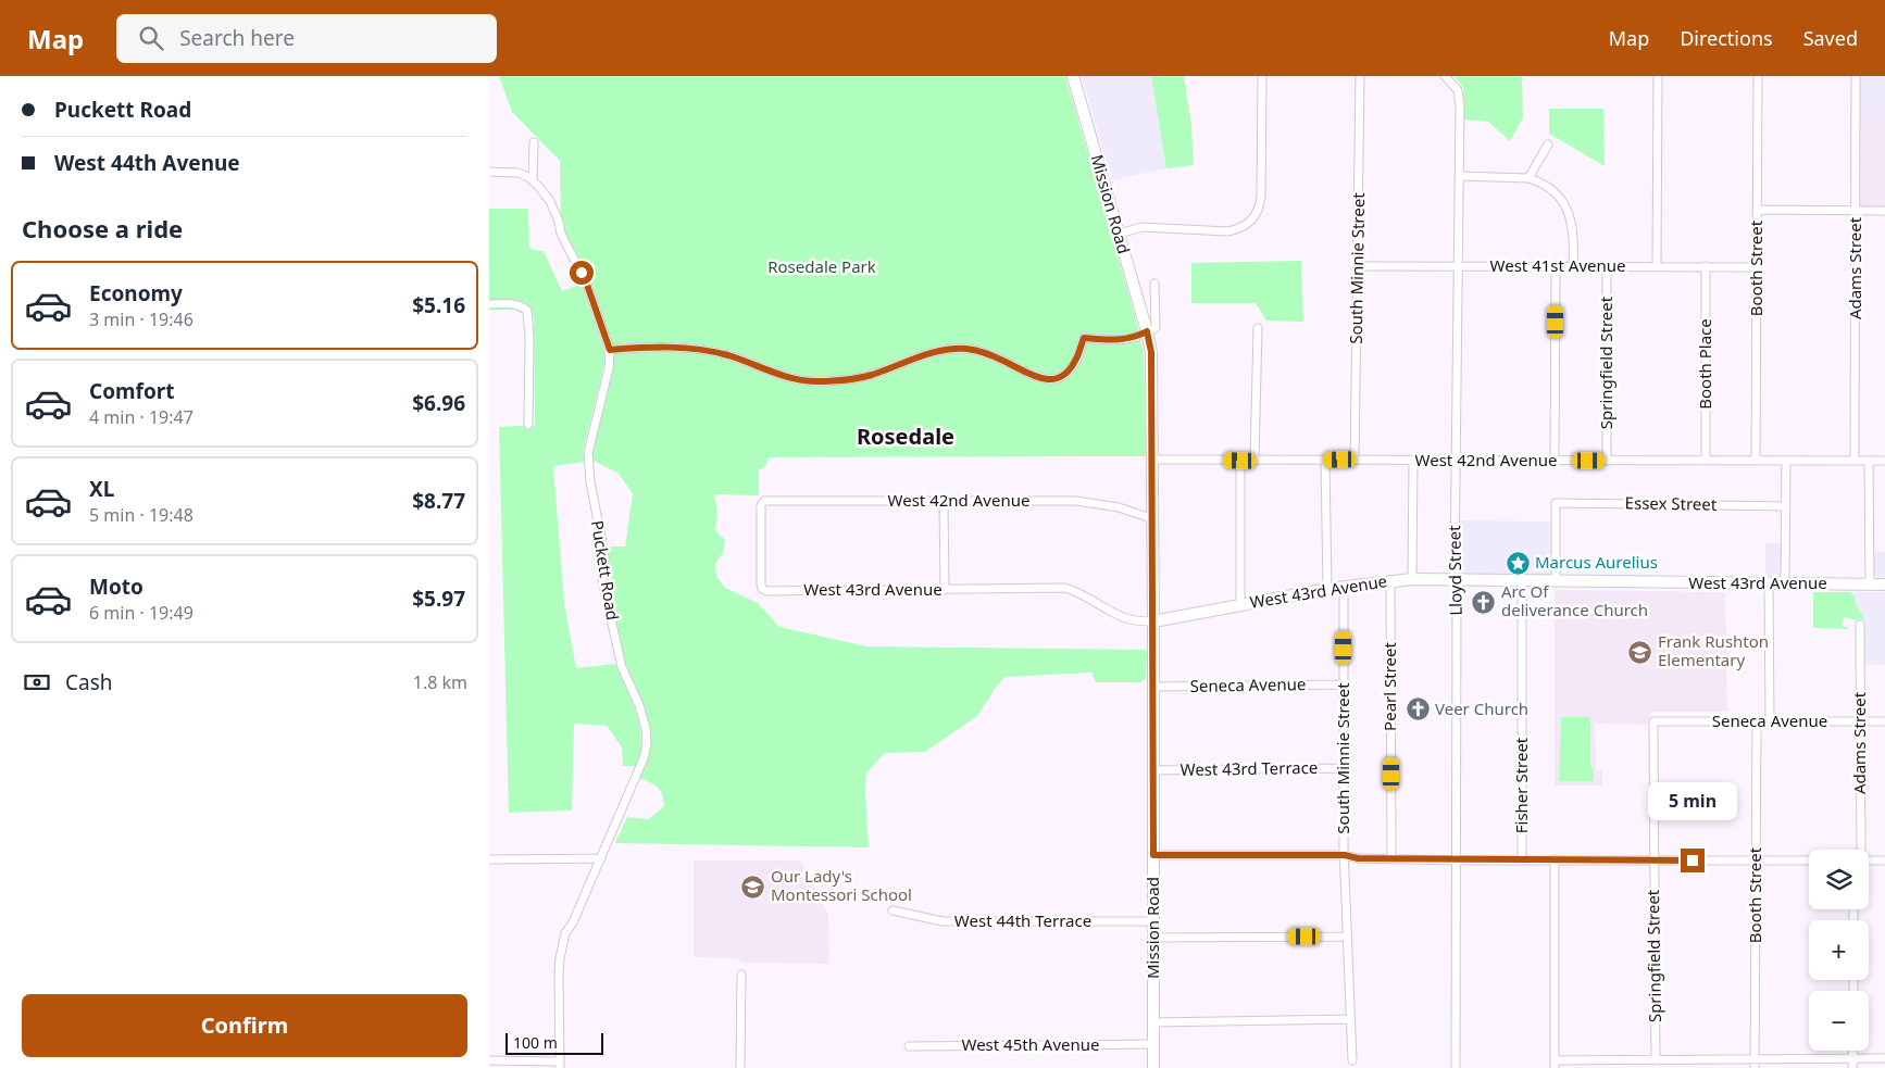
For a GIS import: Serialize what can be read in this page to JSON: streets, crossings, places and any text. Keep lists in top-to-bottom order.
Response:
{
  "streets": {
    "main road": ["Mission Road", "West 43rd Avenue"],
    "street": [
      "West 41st Avenue",
      "South Minnie Street",
      "Booth Street",
      "Adams Street",
      "Springfield Street",
      "Booth Place",
      "West 42nd Avenue",
      "Essex Street",
      "Puckett Road",
      "Lloyd Street",
      "Seneca Avenue",
      "Pearl Street",
      "West 43rd Terrace",
      "Fisher Street",
      "West 44th Terrace",
      "West 45th Avenue"
    ]
  },
  "crossings": [
    ["Mission Road", "West 42nd Avenue"],
    ["Mission Road", "West 43rd Avenue"],
    ["Mission Road", "Seneca Avenue"],
    ["Mission Road", "West 43rd Terrace"],
    ["Mission Road", "West 44th Terrace"],
    ["Mission Road", "West 45th Avenue"],
    ["West 41st Avenue", "South Minnie Street"],
    ["West 41st Avenue", "Booth Street"],
    ["West 41st Avenue", "Springfield Street"],
    ["West 41st Avenue", "Booth Place"],
    ["West 41st Avenue", "Lloyd Street"],
    ["South Minnie Street", "West 42nd Avenue"],
    ["South Minnie Street", "West 43rd Avenue"],
    ["South Minnie Street", "Seneca Avenue"],
    ["South Minnie Street", "West 43rd Terrace"],
    ["Booth Street", "West 42nd Avenue"],
    ["Booth Street", "Seneca Avenue"],
    ["Adams Street", "West 42nd Avenue"],
    ["Adams Street", "Seneca Avenue"],
    ["Springfield Street", "West 42nd Avenue"],
    ["Springfield Street", "Seneca Avenue"],
    ["Booth Place", "West 42nd Avenue"],
    ["West 42nd Avenue", "Lloyd Street"],
    ["West 42nd Avenue", "West 43rd Avenue"],
    ["Essex Street", "West 43rd Avenue"],
    ["Lloyd Street", "West 43rd Avenue"],
    ["West 43rd Avenue", "Pearl Street"],
    ["West 43rd Avenue", "Fisher Street"]
  ],
  "districts": ["Rosedale"],
  "parks": ["Rosedale Park"],
  "places": {
    "place": ["Marcus Aurelius"],
    "church": ["Arc Of deliverance Church", "Veer Church"],
    "school or university": ["Frank Rushton Elementary", "Our Lady's Montessori School"]
  },
  "scale_bar": "100 m",
  "page": {
    "header": "Map",
    "search": "Search here",
    "nav": ["Map", "Directions", "Saved"],
    "banner": ["Puckett Road", "West 44th Avenue"],
    "heading": "Choose a ride",
    "list": [
      {
        "name": "Economy",
        "note": "3 min · 19:46",
        "value": "$5.16"
      },
      {
        "name": "Comfort",
        "note": "4 min · 19:47",
        "value": "$6.96"
      },
      {
        "name": "XL",
        "note": "5 min · 19:48",
        "value": "$8.77"
      },
      {
        "name": "Moto",
        "note": "6 min · 19:49",
        "value": "$5.97"
      }
    ],
    "pay": ["Cash", "1.8 km"],
    "bubble": "5 min",
    "map_buttons": ["+", "−"],
    "buttons": "Confirm",
    "scale": "100 m"
  }
}
